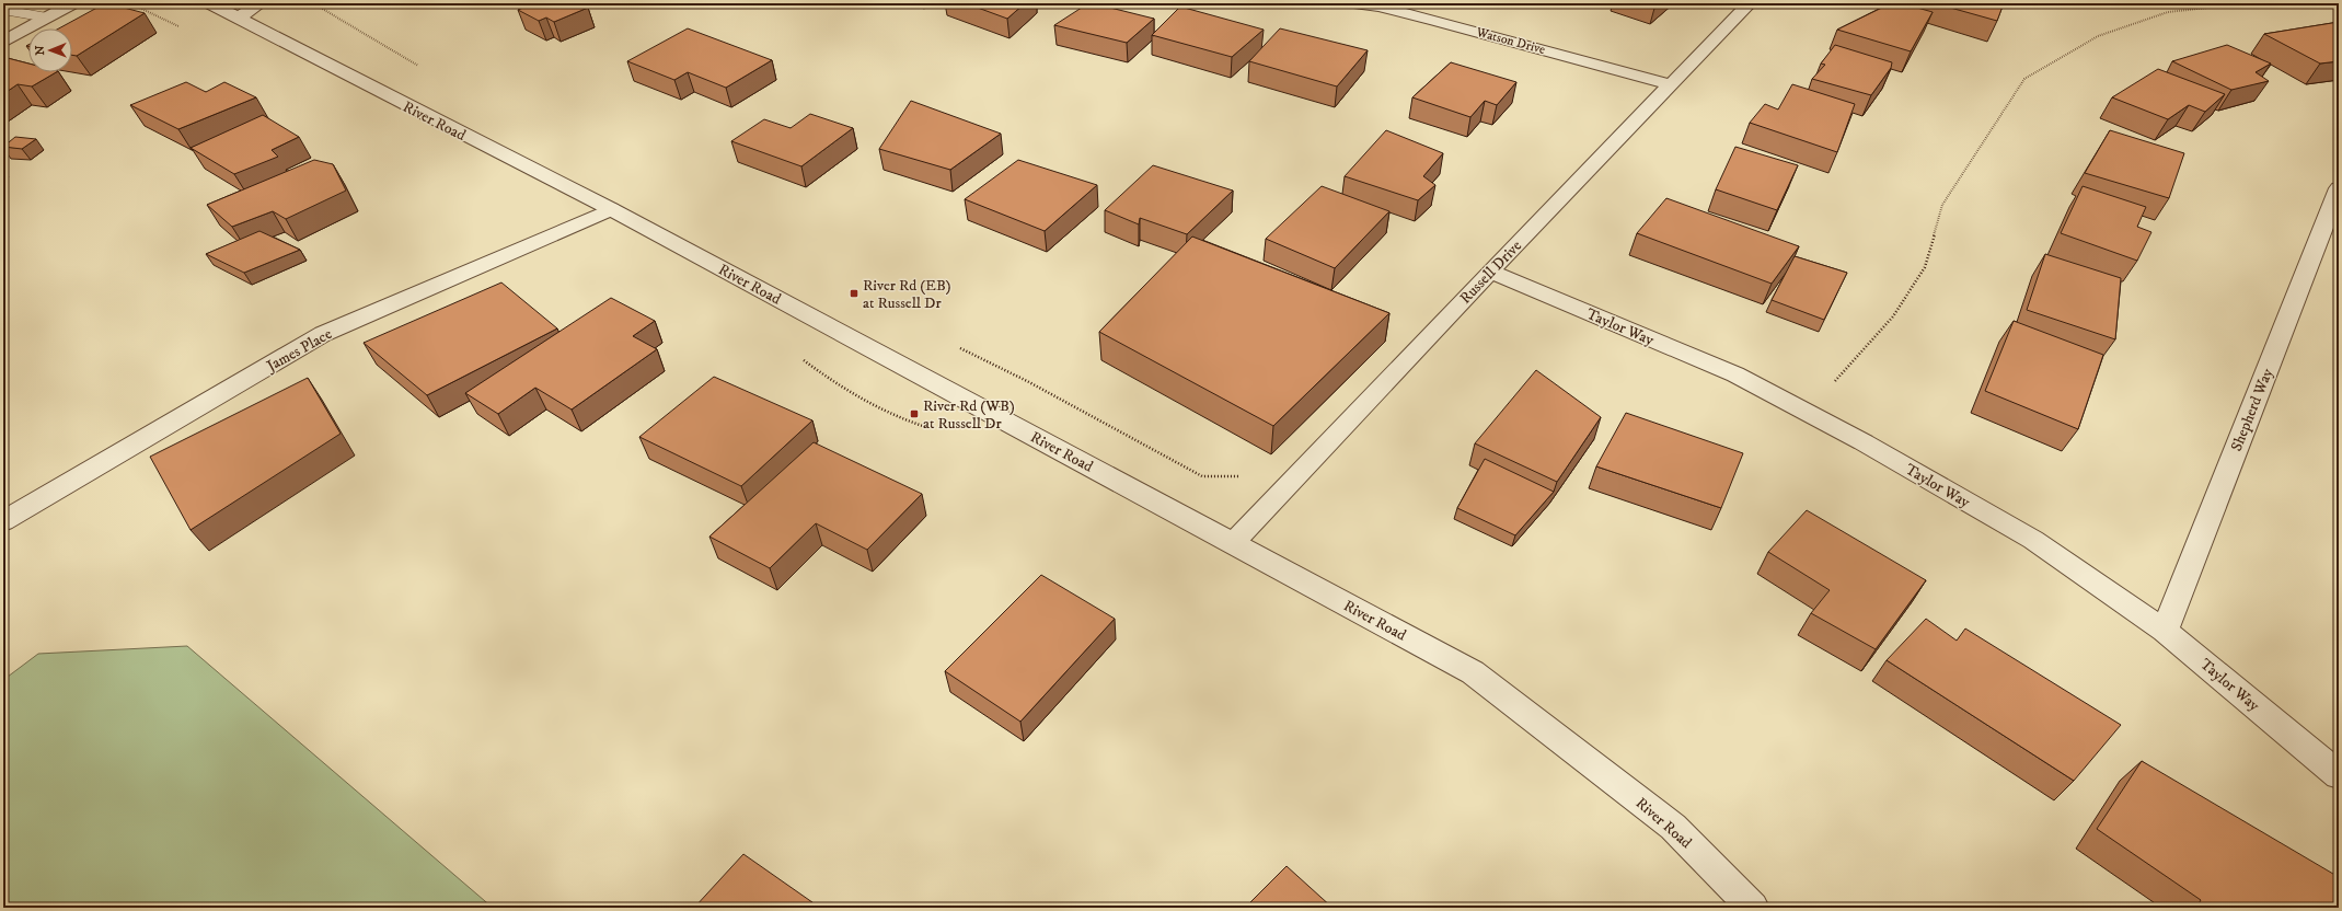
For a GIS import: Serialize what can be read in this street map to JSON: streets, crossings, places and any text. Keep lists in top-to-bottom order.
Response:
{
  "streets": {
    "street": [
      "Watson Drive",
      "River Road",
      "Russell Drive",
      "Taylor Way",
      "James Place",
      "Shepherd Way"
    ]
  },
  "crossings": [
    ["Watson Drive", "Russell Drive"],
    ["River Road", "Russell Drive"],
    ["River Road", "James Place"],
    ["Russell Drive", "Taylor Way"],
    ["Taylor Way", "Shepherd Way"]
  ],
  "places": {
    "transit": ["River Rd (EB) at Russell Dr", "River Rd (WB) at Russell Dr"]
  },
  "north": "left"
}
